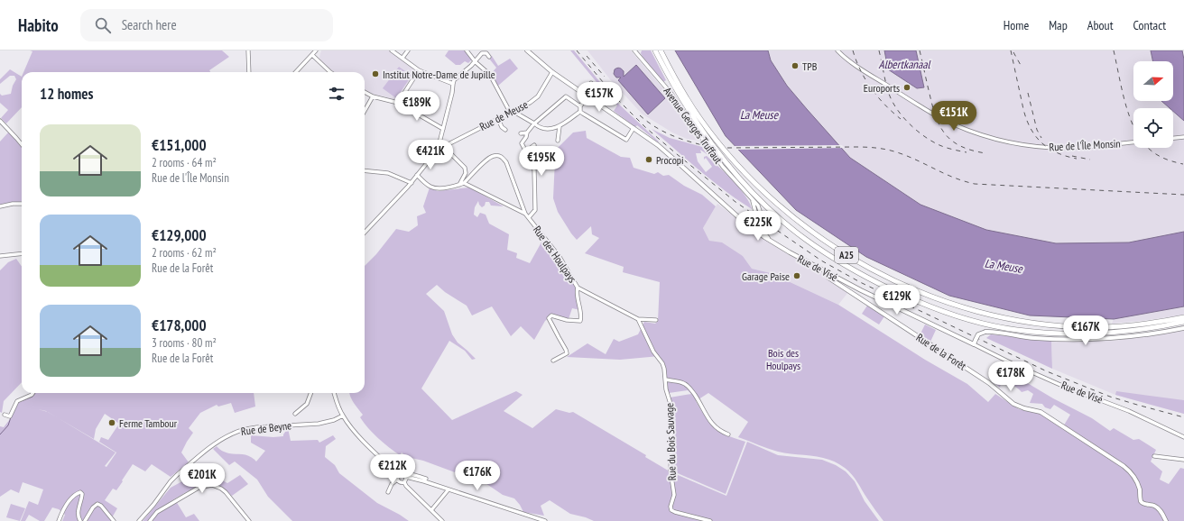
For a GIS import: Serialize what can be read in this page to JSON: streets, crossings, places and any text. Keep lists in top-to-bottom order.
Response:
{
  "streets": {
    "highway": ["A25"],
    "main road": ["Rue de Visé", "Rue de la Forêt"],
    "street": [
      "Rue de Meuse",
      "Avenue Georges Truffaut",
      "Rue de l'Île Monsin",
      "Rue des Houlpays",
      "Rue de Beyne",
      "Rue du Bois Sauvage"
    ]
  },
  "crossings": [
    ["Rue de Meuse", "Rue de Visé"],
    ["Avenue Georges Truffaut", "Rue de Visé"],
    ["Rue des Houlpays", "Rue du Bois Sauvage"],
    ["Rue de Visé", "Rue de la Forêt"]
  ],
  "water": ["Albertkanaal", "La Meuse"],
  "parks": ["Bois des Houlpays"],
  "places": [
    "TPB",
    "Institut Notre-Dame de Jupille",
    "Euroports",
    "Procopi",
    "Garage Paise",
    "Ferme Tambour"
  ],
  "north": "right",
  "page": {
    "header": "Habito",
    "search": "Search here",
    "nav": [
      "Home",
      "Map",
      "About",
      "Contact"
    ],
    "heading": "12 homes",
    "price": [
      "€157K",
      "€189K",
      "€151K",
      "€421K",
      "€195K",
      "€225K",
      "€129K",
      "€167K",
      "€178K",
      "€212K",
      "€176K",
      "€201K"
    ],
    "list": [
      {
        "name": "€151,000",
        "note": "2 rooms · 64 m² · Rue de l'Île Monsin"
      },
      {
        "name": "€129,000",
        "note": "2 rooms · 62 m² · Rue de la Forêt"
      },
      {
        "name": "€178,000",
        "note": "3 rooms · 80 m² · Rue de la Forêt"
      }
    ]
  }
}
